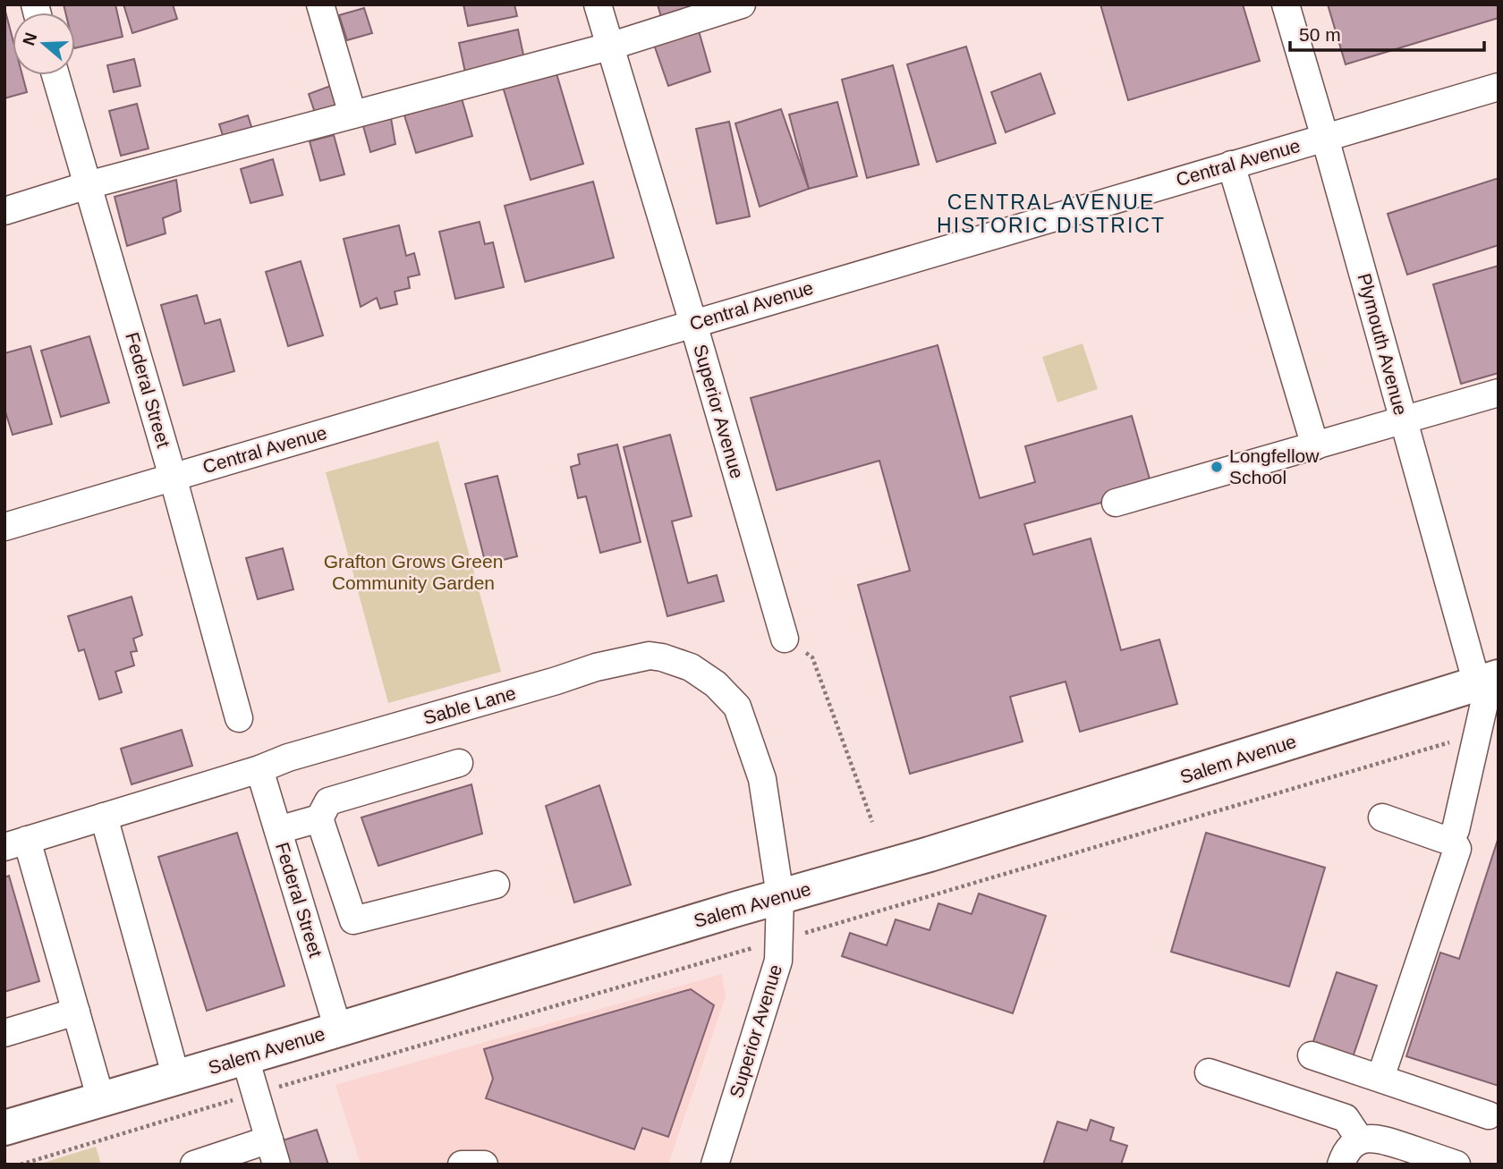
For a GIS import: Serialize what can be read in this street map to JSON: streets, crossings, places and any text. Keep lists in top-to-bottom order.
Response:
{
  "streets": {
    "main road": ["Salem Avenue"],
    "street": [
      "Central Avenue",
      "Plymouth Avenue",
      "Federal Street",
      "Superior Avenue",
      "Sable Lane"
    ]
  },
  "crossings": [
    ["Central Avenue", "Plymouth Avenue"],
    ["Central Avenue", "Federal Street"],
    ["Central Avenue", "Superior Avenue"],
    ["Plymouth Avenue", "Salem Avenue"],
    ["Federal Street", "Sable Lane"],
    ["Federal Street", "Salem Avenue"],
    ["Superior Avenue", "Sable Lane"],
    ["Superior Avenue", "Salem Avenue"],
    ["Sable Lane", "Salem Avenue"]
  ],
  "districts": ["CENTRAL AVENUE HISTORIC DISTRICT"],
  "parks": ["Grafton Grows Green Community Garden"],
  "places": ["Longfellow School"],
  "scale_bar": "50 m",
  "north": "left"
}
